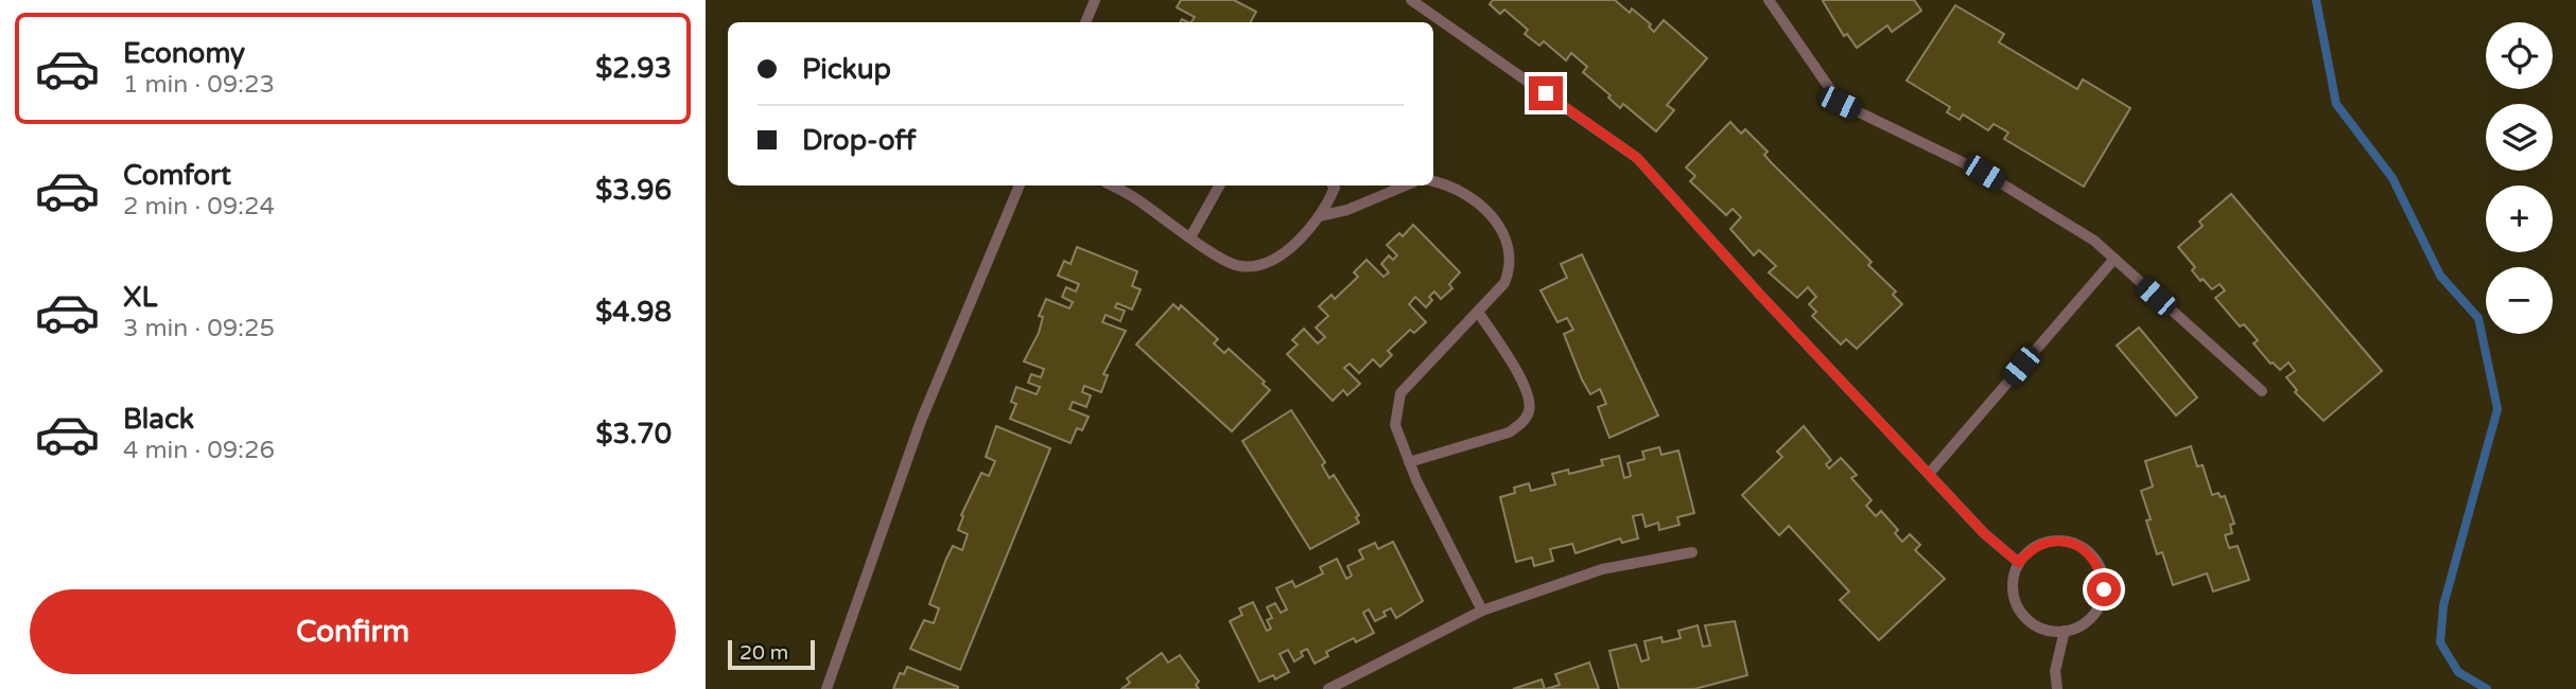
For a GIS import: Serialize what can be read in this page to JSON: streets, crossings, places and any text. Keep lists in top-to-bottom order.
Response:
{
  "scale_bar": "20 m",
  "page": {
    "list": [
      {
        "name": "Economy",
        "note": "1 min · 09:23",
        "value": "$2.93"
      },
      {
        "name": "Comfort",
        "note": "2 min · 09:24",
        "value": "$3.96"
      },
      {
        "name": "XL",
        "note": "3 min · 09:25",
        "value": "$4.98"
      },
      {
        "name": "Black",
        "note": "4 min · 09:26",
        "value": "$3.70"
      }
    ],
    "map_buttons": ["+", "−"],
    "banner": ["Pickup", "Drop-off"],
    "buttons": "Confirm",
    "scale": "20 m"
  }
}
